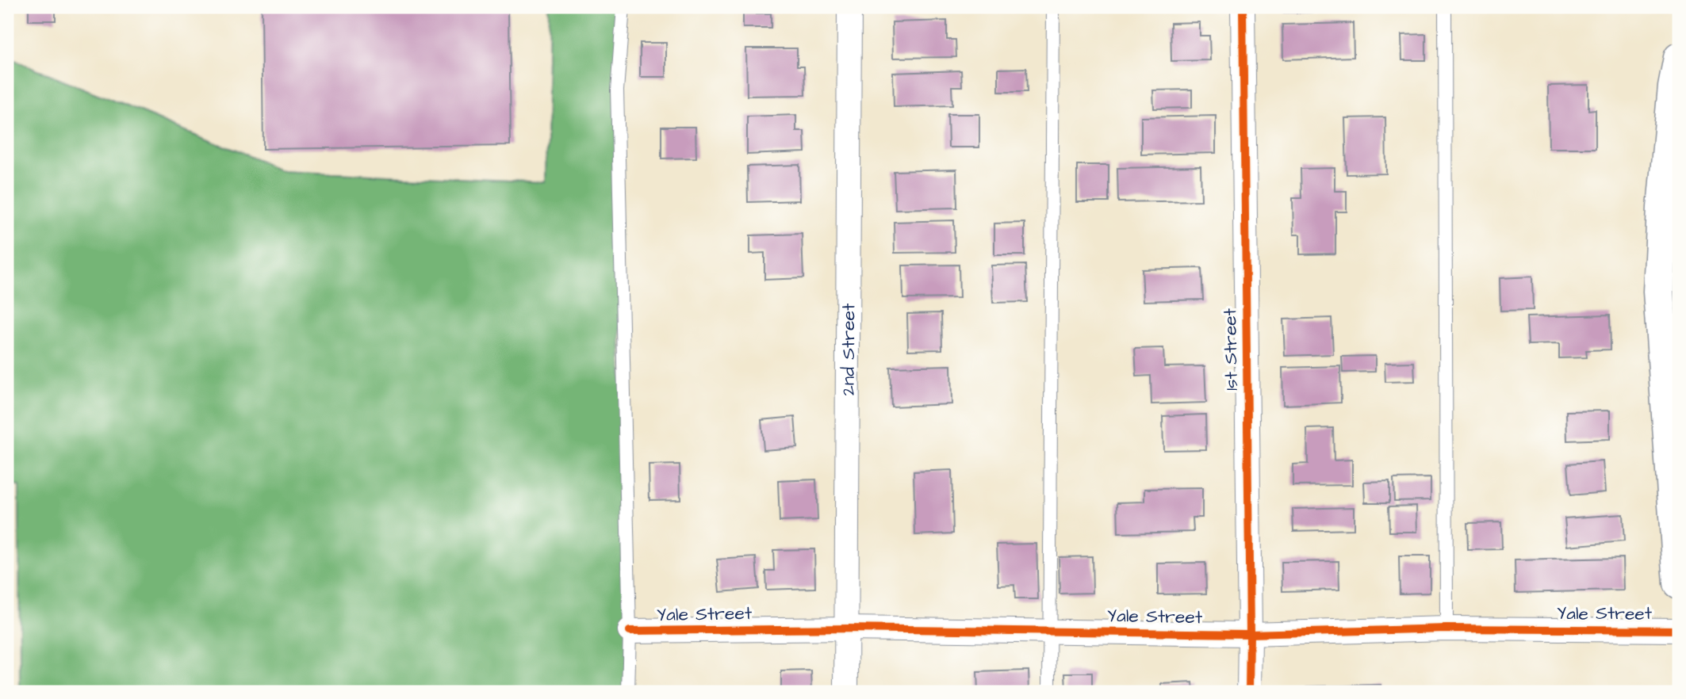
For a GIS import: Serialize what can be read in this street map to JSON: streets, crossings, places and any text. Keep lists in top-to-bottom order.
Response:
{
  "streets": {
    "street": ["2nd Street", "1st Street", "Yale Street"]
  },
  "crossings": [
    ["2nd Street", "Yale Street"],
    ["1st Street", "Yale Street"]
  ]
}
